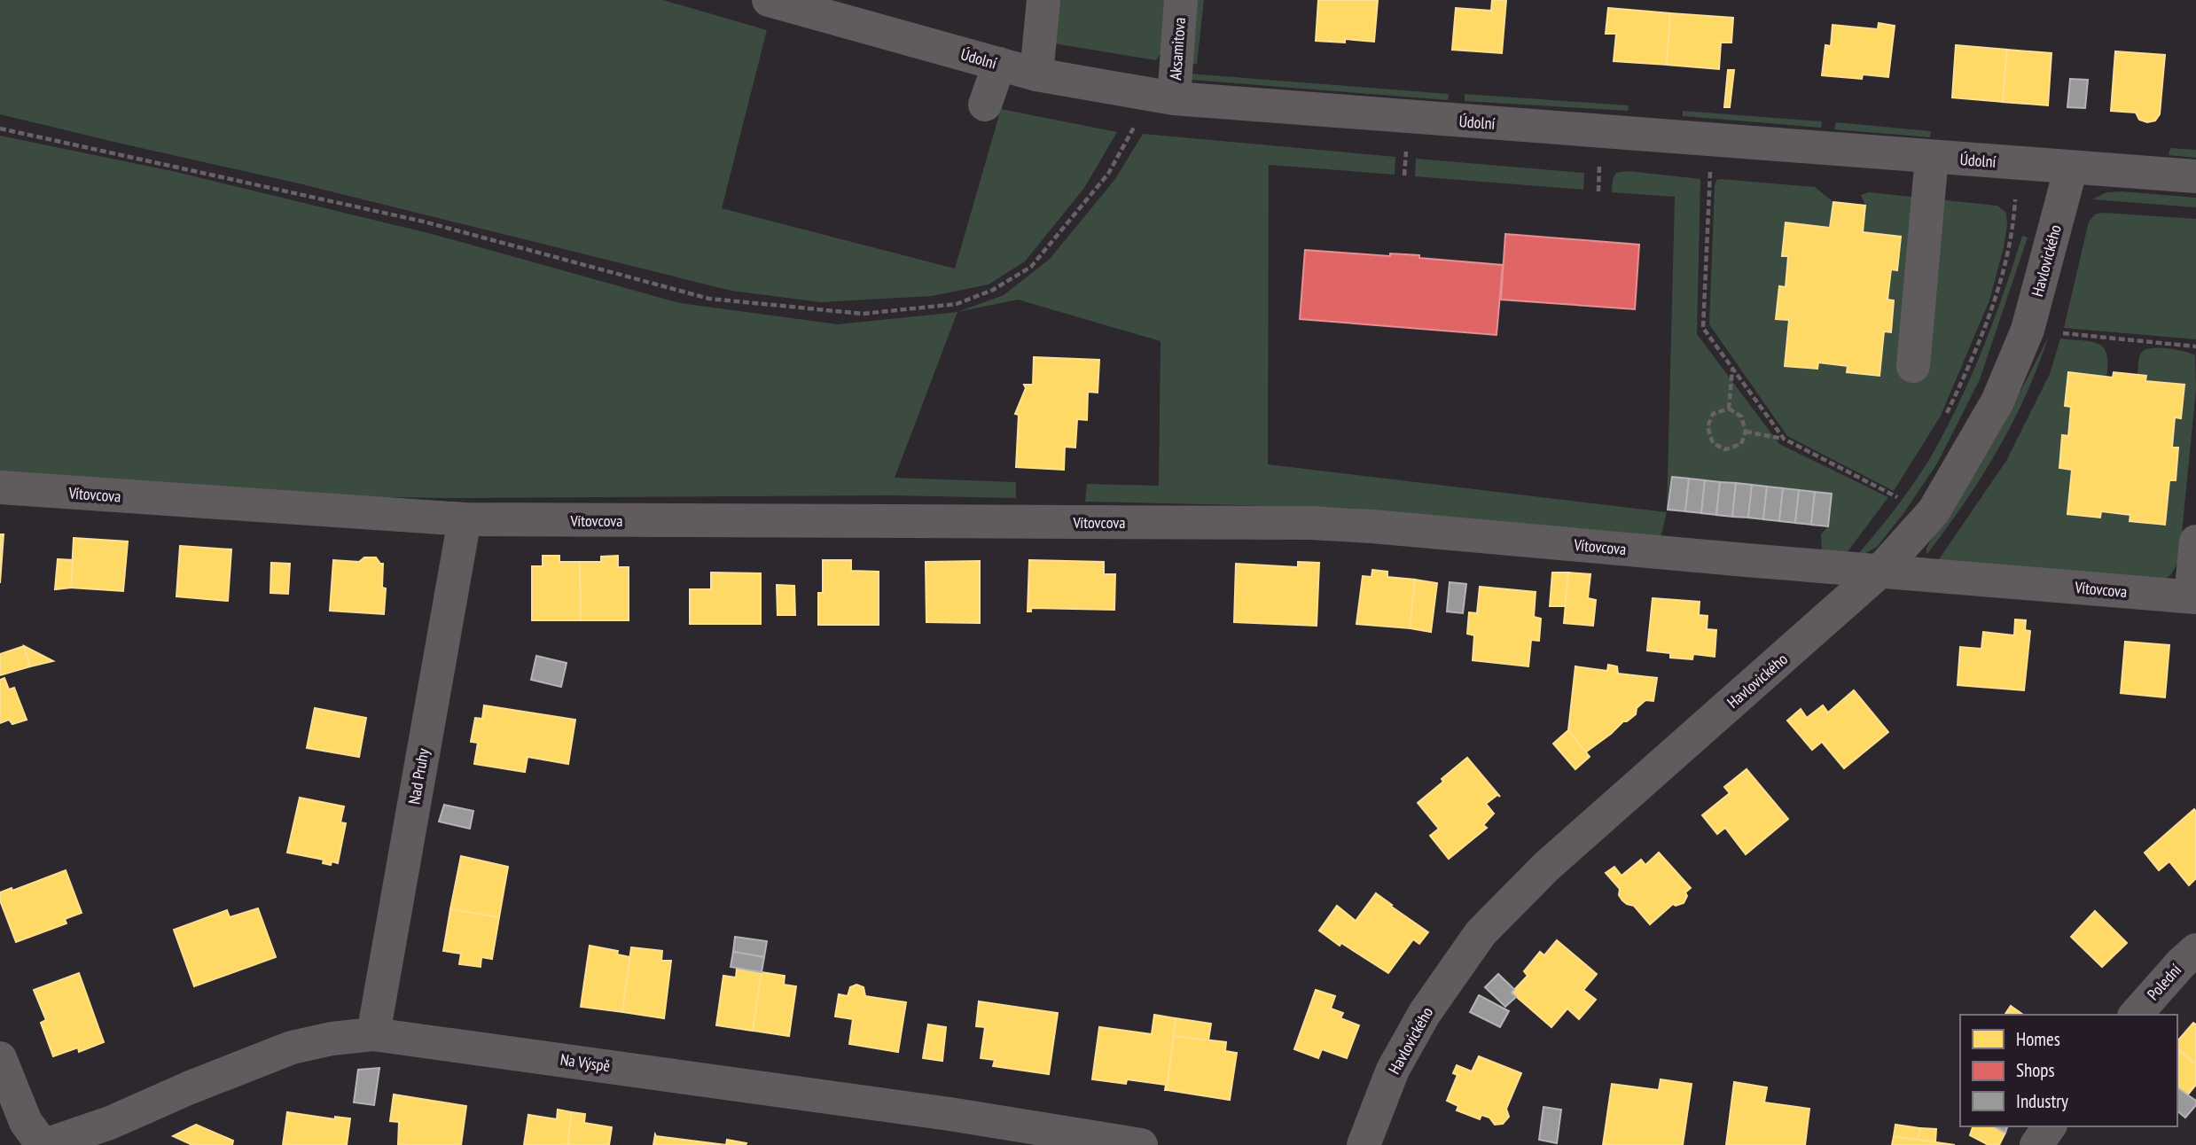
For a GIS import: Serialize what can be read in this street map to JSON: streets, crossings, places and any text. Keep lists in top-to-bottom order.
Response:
{
  "streets": {
    "street": [
      "Aksamitova",
      "Údolní",
      "Havlovického",
      "Vítovcova",
      "Nad Pruhy",
      "Polední",
      "Na Výspě"
    ]
  },
  "crossings": [
    ["Aksamitova", "Údolní"],
    ["Údolní", "Havlovického"],
    ["Havlovického", "Vítovcova"],
    ["Vítovcova", "Nad Pruhy"],
    ["Nad Pruhy", "Na Výspě"]
  ],
  "legend": ["Homes", "Shops", "Industry"]
}
